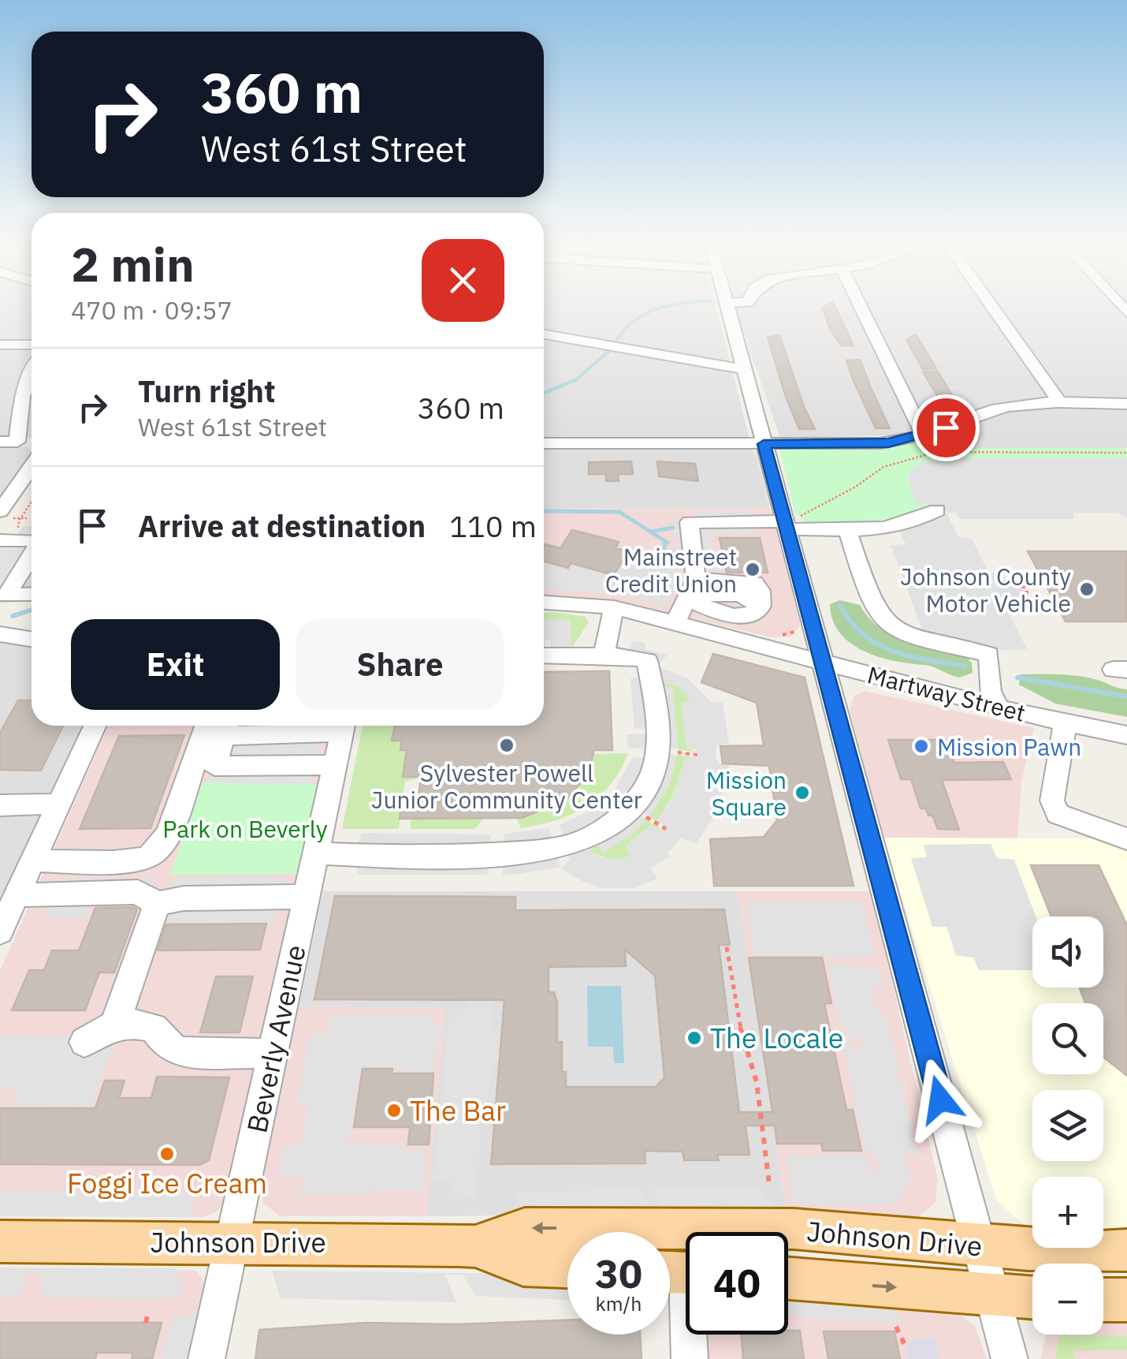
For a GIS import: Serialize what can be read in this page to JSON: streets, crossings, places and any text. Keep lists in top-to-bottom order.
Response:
{
  "streets": {
    "main road": ["Johnson Drive"],
    "street": ["Martway Street", "Beverly Avenue"]
  },
  "crossings": [
    ["Beverly Avenue", "Johnson Drive"]
  ],
  "parks": ["Park on Beverly"],
  "places": [
    "Mainstreet Credit Union",
    "Johnson County Motor Vehicle",
    "Sylvester Powell Junior Community Center",
    "Mission Pawn",
    "Mission Square",
    "The Locale",
    "The Bar",
    "Foggi Ice Cream"
  ],
  "page": {
    "turn": ["360 m", "West 61st Street"],
    "heading": ["2 min", "470 m · 09:57"],
    "list": [
      {
        "name": "Turn right",
        "note": "West 61st Street",
        "value": "360 m"
      },
      {
        "name": "Arrive at destination",
        "value": "110 m"
      }
    ],
    "buttons": ["Exit", "Share"],
    "map_buttons": ["+", "−"],
    "speed": "30 km/h",
    "limit": "40"
  }
}
